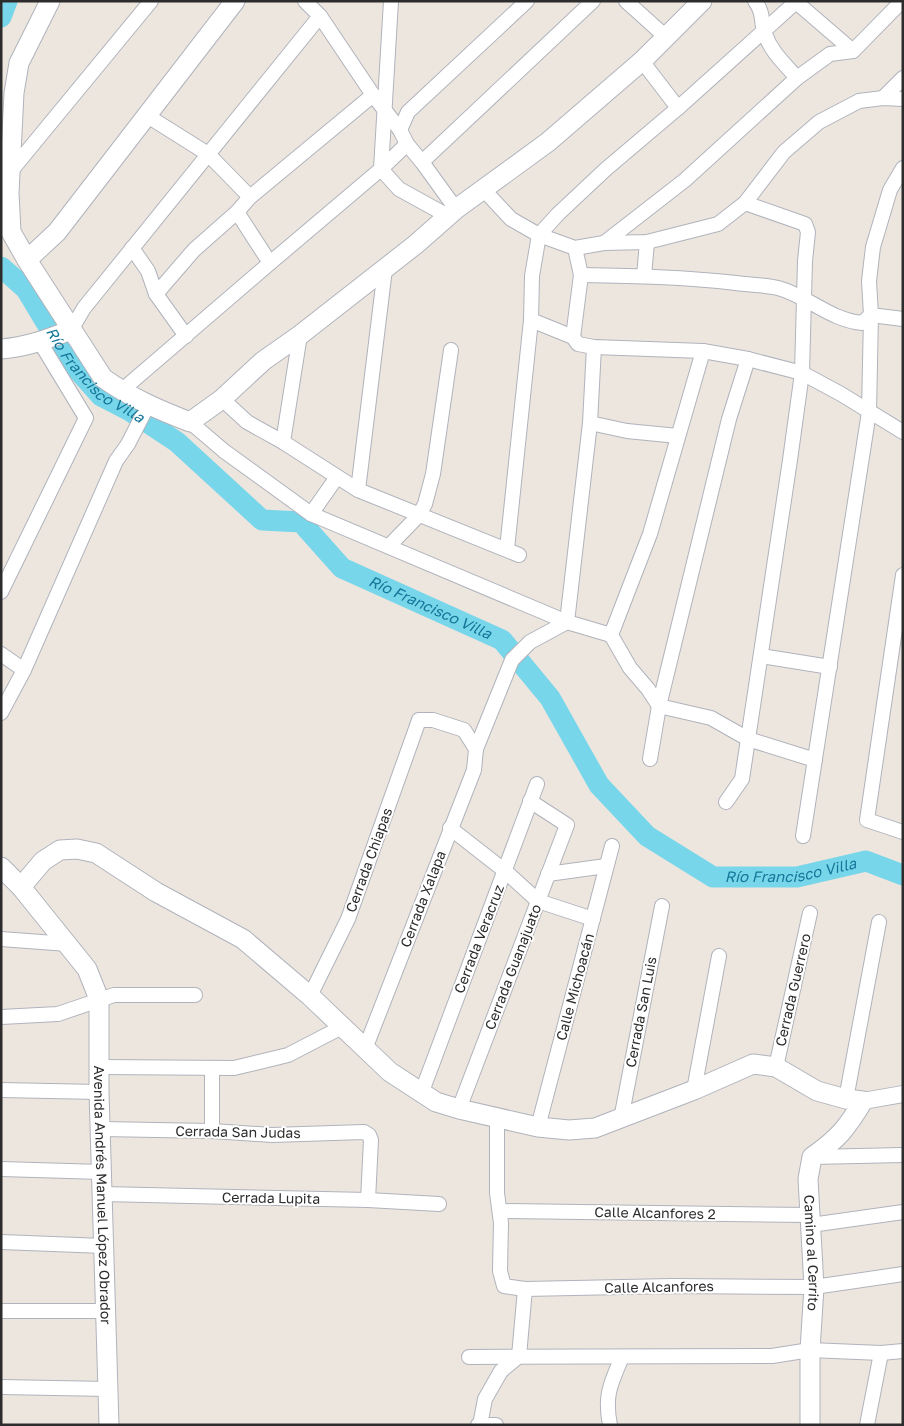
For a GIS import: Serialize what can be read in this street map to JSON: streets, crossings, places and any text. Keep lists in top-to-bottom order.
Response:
{
  "streets": {
    "main road": ["Avenida Andrés Manuel López Obrador", "Camino al Cerrito"],
    "street": [
      "Cerrada Chiapas",
      "Cerrada Xalapa",
      "Cerrada Veracruz",
      "Cerrada Guanajuato",
      "Calle Michoacán",
      "Cerrada Guerrero",
      "Cerrada San Luis",
      "Cerrada San Judas",
      "Cerrada Lupita",
      "Calle Alcanfores 2",
      "Calle Alcanfores"
    ]
  },
  "crossings": [
    ["Cerrada Chiapas", "Cerrada Xalapa"],
    ["Cerrada Veracruz", "Cerrada Guanajuato"],
    ["Cerrada San Judas", "Avenida Andrés Manuel López Obrador"],
    ["Cerrada San Judas", "Cerrada Lupita"],
    ["Avenida Andrés Manuel López Obrador", "Cerrada Lupita"],
    ["Calle Alcanfores 2", "Camino al Cerrito"],
    ["Calle Alcanfores 2", "Calle Alcanfores"],
    ["Camino al Cerrito", "Calle Alcanfores"]
  ],
  "water": ["Río Francisco Villa"]
}
